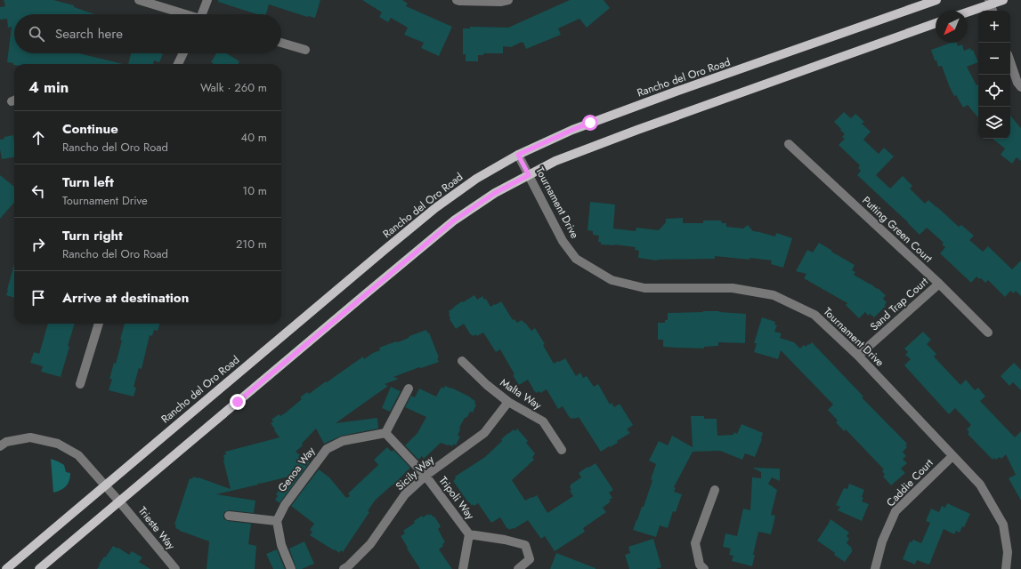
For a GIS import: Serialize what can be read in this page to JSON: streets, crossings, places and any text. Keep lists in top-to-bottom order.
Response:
{
  "streets": {
    "main road": ["Rancho del Oro Road"],
    "street": [
      "Tournament Drive",
      "Putting Green Court",
      "Sand Trap Court",
      "Malta Way",
      "Genoa Way",
      "Sicily Way",
      "Caddie Court",
      "Tripoli Way",
      "Trieste Way"
    ]
  },
  "crossings": [
    ["Rancho del Oro Road", "Tournament Drive"],
    ["Rancho del Oro Road", "Trieste Way"],
    ["Tournament Drive", "Sand Trap Court"],
    ["Tournament Drive", "Caddie Court"],
    ["Putting Green Court", "Sand Trap Court"],
    ["Malta Way", "Sicily Way"],
    ["Sicily Way", "Tripoli Way"]
  ],
  "north": "bottom left",
  "page": {
    "map_buttons": ["+", "−"],
    "search": "Search here",
    "heading": ["4 min", "Walk · 260 m"],
    "list": [
      ["Continue", "Rancho del Oro Road", "40 m"],
      ["Turn left", "Tournament Drive", "10 m"],
      ["Turn right", "Rancho del Oro Road", "210 m"],
      "Arrive at destination"
    ]
  }
}
